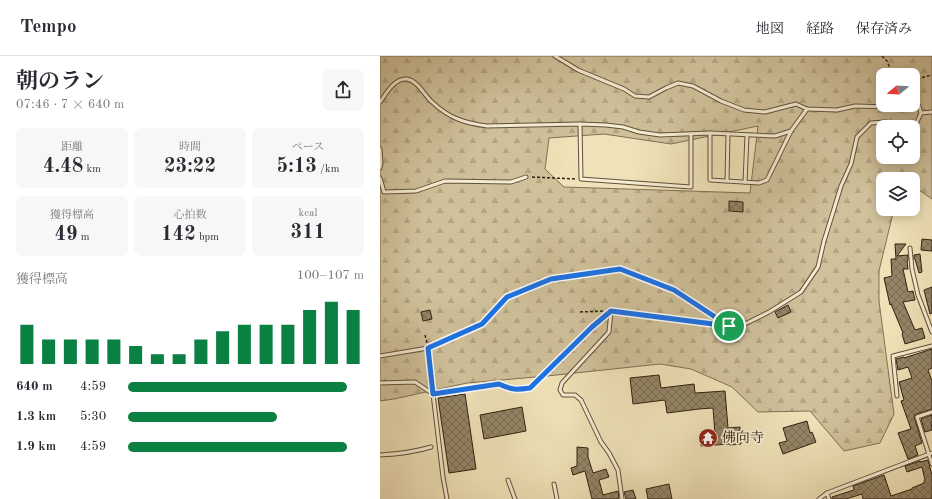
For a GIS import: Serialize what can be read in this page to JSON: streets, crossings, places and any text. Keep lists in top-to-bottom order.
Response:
{
  "places": {
    "temple": ["佛向寺"]
  },
  "north": "left",
  "page": {
    "header": "Tempo",
    "nav": ["地図", "経路", "保存済み"],
    "heading": ["朝のラン", "07:46 · 7 × 640 m"],
    "stats": [
      ["距離", "4.48 km"],
      ["時間", "23:22"],
      ["ペース", "5:13 /km"],
      ["獲得標高", "49 m"],
      ["心拍数", "142 bpm"],
      ["kcal", "311"]
    ],
    "chart": ["獲得標高", "100–107 m"],
    "list": [
      {
        "name": "640 m",
        "note": "4:59"
      },
      {
        "name": "1.3 km",
        "note": "5:30"
      },
      {
        "name": "1.9 km",
        "note": "4:59"
      }
    ]
  }
}
